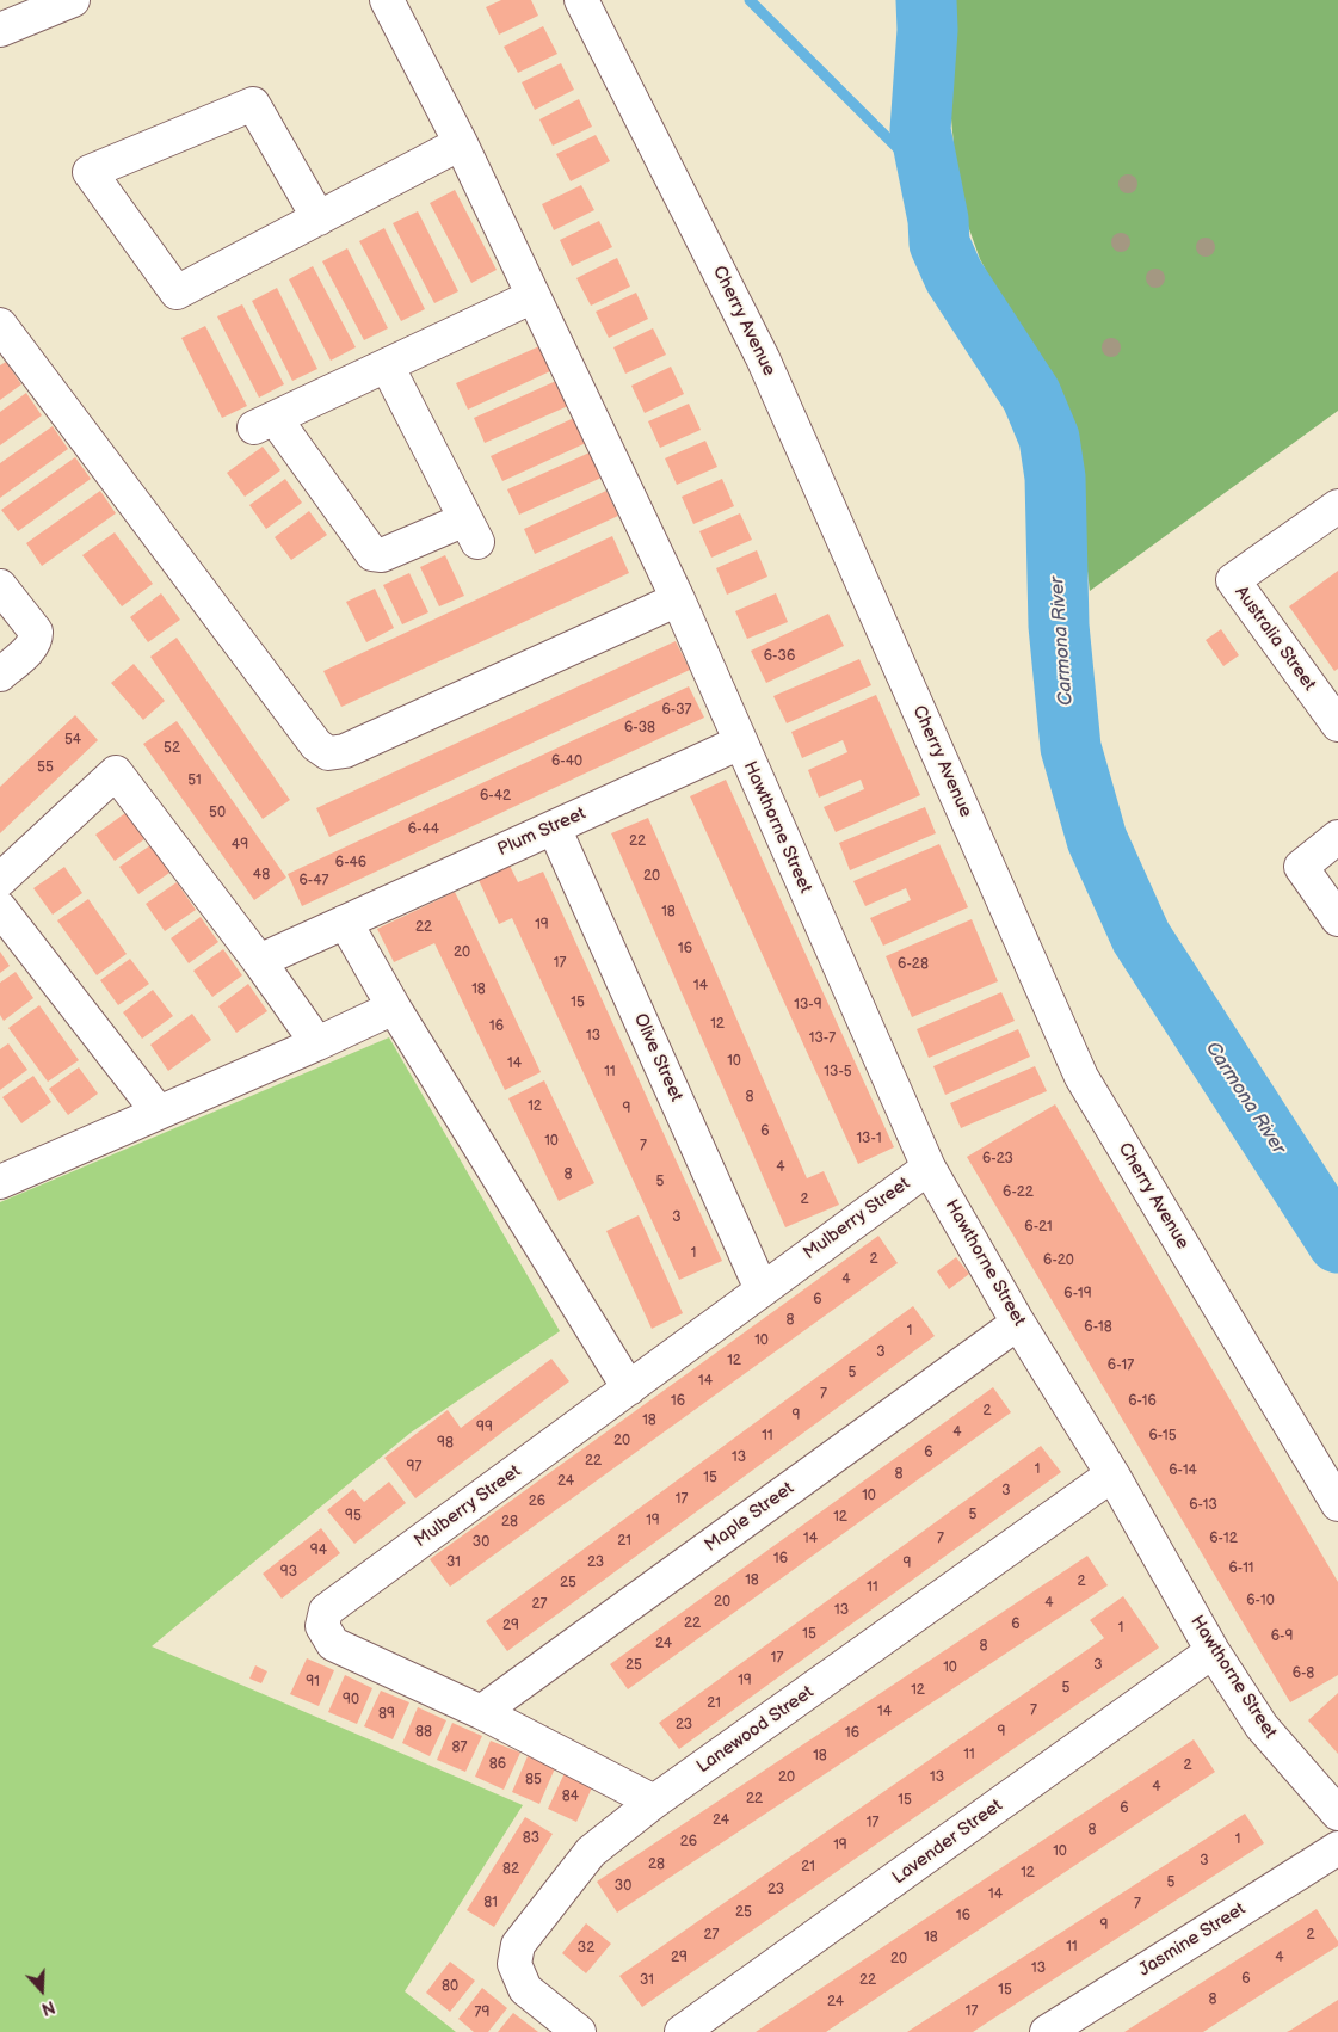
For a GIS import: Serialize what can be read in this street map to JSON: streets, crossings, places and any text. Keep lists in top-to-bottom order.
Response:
{
  "streets": {
    "street": [
      "Cherry Avenue",
      "Australia Street",
      "Hawthorne Street",
      "Plum Street",
      "Olive Street",
      "Mulberry Street",
      "Maple Street",
      "Lanewood Street",
      "Lavender Street",
      "Jasmine Street"
    ]
  },
  "crossings": [
    ["Hawthorne Street", "Plum Street"],
    ["Hawthorne Street", "Mulberry Street"],
    ["Hawthorne Street", "Maple Street"],
    ["Hawthorne Street", "Lanewood Street"],
    ["Hawthorne Street", "Lavender Street"],
    ["Plum Street", "Olive Street"],
    ["Olive Street", "Mulberry Street"],
    ["Mulberry Street", "Maple Street"],
    ["Mulberry Street", "Lanewood Street"]
  ],
  "water": ["Carmona River"],
  "house_numbers": [
    "6-36",
    "6-37",
    "6-38",
    "54",
    "52",
    "6-40",
    "55",
    "51",
    "6-42",
    "50",
    "6-44",
    "22",
    "49",
    "6-46",
    "48",
    "20",
    "6-47",
    "18",
    "19",
    "22",
    "16",
    "20",
    "17",
    "6-28",
    "14",
    "18",
    "15",
    "13-9",
    "12",
    "16",
    "13",
    "13-7",
    "10",
    "14",
    "11",
    "13-5",
    "8",
    "12",
    "9",
    "6",
    "13-1",
    "10",
    "7",
    "6-23",
    "4",
    "8",
    "5",
    "6-22",
    "2",
    "3",
    "6-21",
    "1",
    "2",
    "6-20",
    "4",
    "6-19",
    "6",
    "8",
    "6-18",
    "1",
    "10",
    "3",
    "12",
    "6-17",
    "5",
    "14",
    "7",
    "16",
    "6-16",
    "2",
    "9",
    "18",
    "99",
    "4",
    "11",
    "6-15",
    "20",
    "98",
    "6",
    "13",
    "22",
    "97",
    "1",
    "6-14",
    "8",
    "15",
    "24",
    "3",
    "10",
    "17",
    "26",
    "6-13",
    "5",
    "95",
    "12",
    "19",
    "28",
    "14",
    "7",
    "6-12",
    "21",
    "30",
    "94",
    "16",
    "31",
    "23",
    "9",
    "6-11",
    "93",
    "18",
    "2",
    "25",
    "11",
    "6-10",
    "20",
    "4",
    "27",
    "13",
    "22",
    "6",
    "29",
    "1",
    "15",
    "6-9",
    "24",
    "8",
    "17",
    "25",
    "3",
    "10",
    "6-8",
    "19",
    "91",
    "5",
    "12",
    "90",
    "21",
    "7",
    "14",
    "89",
    "23",
    "88",
    "9",
    "16",
    "87",
    "11",
    "18",
    "86",
    "2",
    "20",
    "13",
    "85",
    "4",
    "84",
    "22",
    "15",
    "6",
    "24",
    "17",
    "8",
    "83",
    "1",
    "26",
    "19",
    "10",
    "3",
    "28",
    "21",
    "82",
    "12",
    "5",
    "30",
    "23",
    "14",
    "81",
    "7",
    "25",
    "16",
    "9",
    "27",
    "2",
    "18",
    "11",
    "32",
    "29",
    "4",
    "20",
    "13",
    "6",
    "31",
    "22",
    "80",
    "15",
    "8",
    "24",
    "17",
    "79"
  ],
  "north": "bottom"
}
